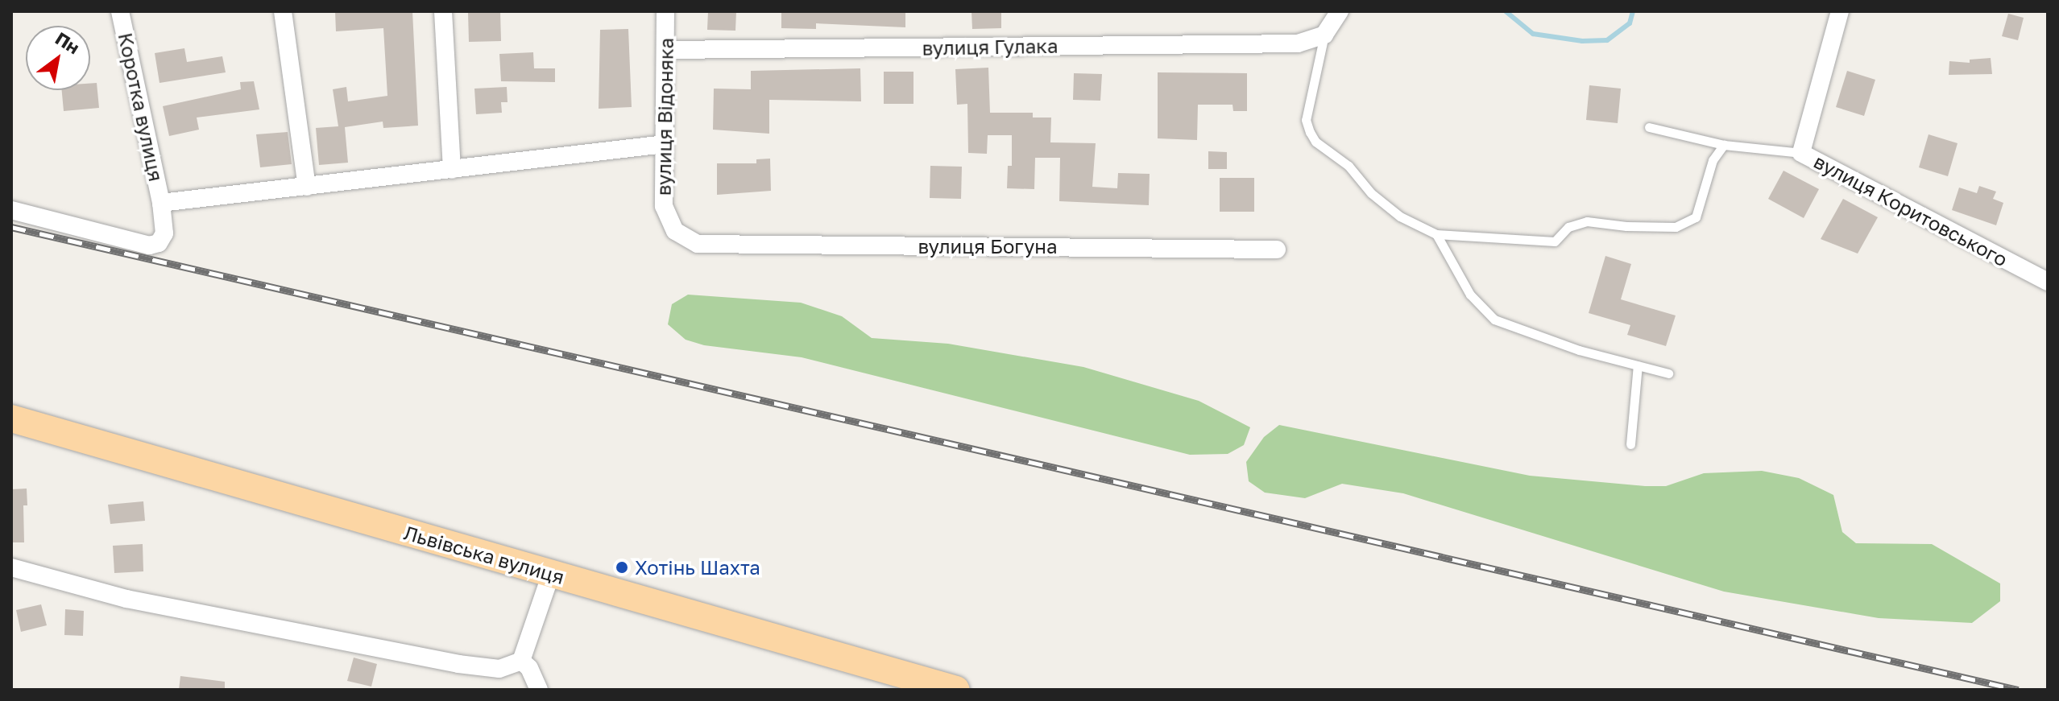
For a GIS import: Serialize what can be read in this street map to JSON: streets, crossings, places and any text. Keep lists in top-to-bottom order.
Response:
{
  "streets": {
    "main road": ["Львівська вулиця"],
    "street": [
      "вулиця Гулака",
      "Коротка вулиця",
      "вулиця Відоняка",
      "вулиця Коритовського",
      "вулиця Богуна"
    ]
  },
  "crossings": [
    ["вулиця Гулака", "вулиця Відоняка"],
    ["вулиця Відоняка", "вулиця Богуна"]
  ],
  "places": ["Хотінь Шахта"],
  "north": "top right"
}
